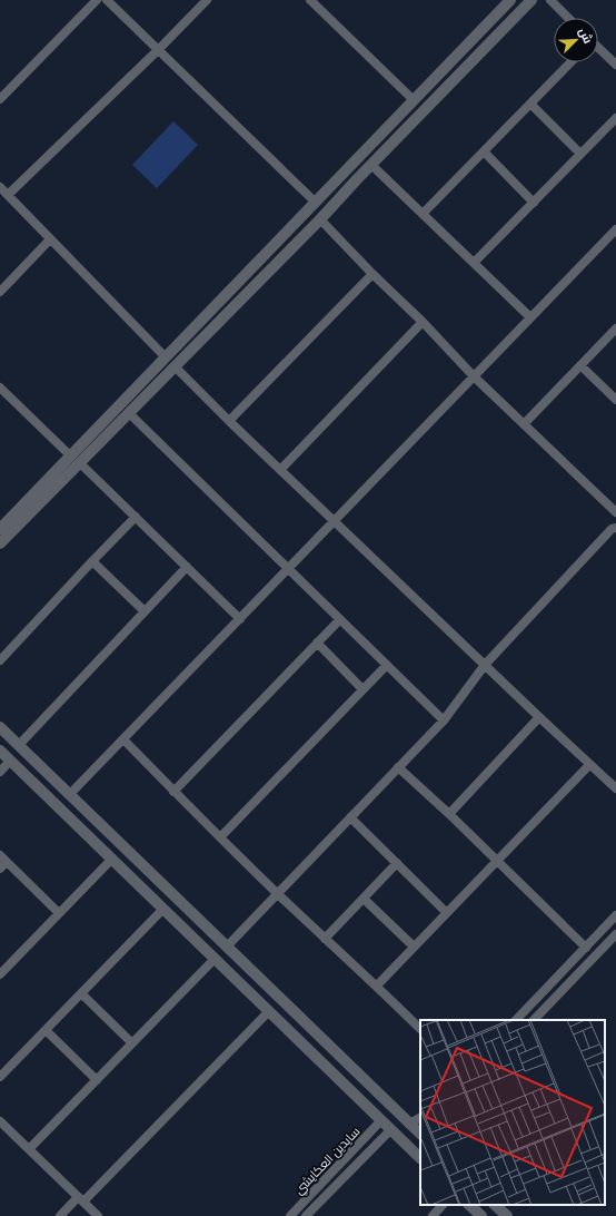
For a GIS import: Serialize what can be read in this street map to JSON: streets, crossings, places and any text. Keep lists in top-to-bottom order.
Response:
{
  "streets": {
    "street": ["سايدين العكايشي"]
  },
  "north": "top right"
}
